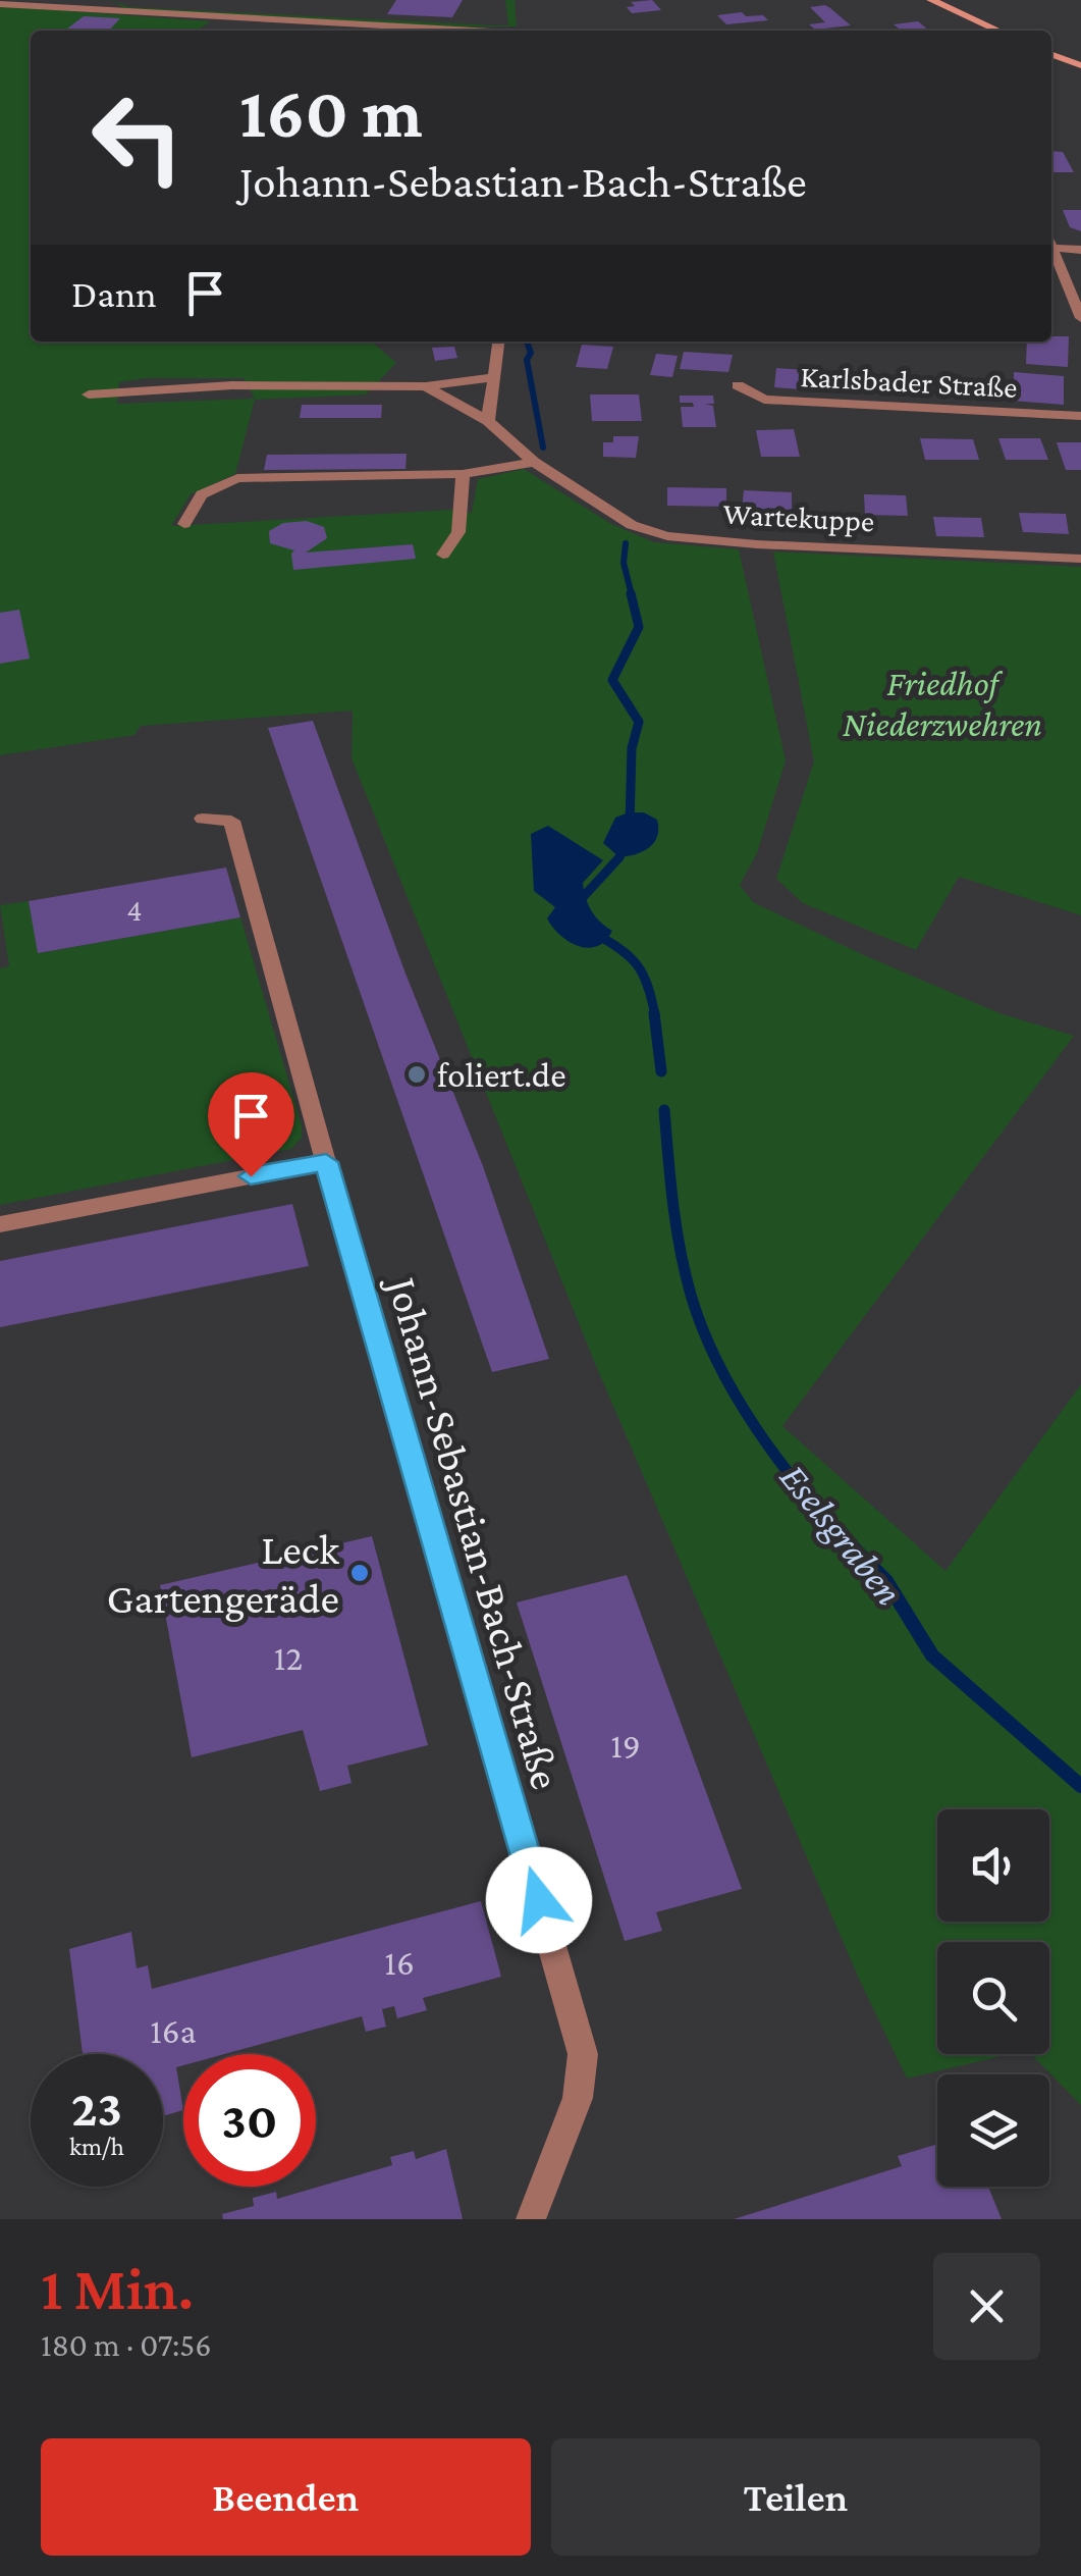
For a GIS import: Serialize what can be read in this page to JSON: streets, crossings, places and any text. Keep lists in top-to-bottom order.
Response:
{
  "streets": {
    "street": ["Karlsbader Straße", "Wartekuppe", "Johann-Sebastian-Bach-Straße"]
  },
  "water": ["Eselsgraben"],
  "parks": ["Friedhof Niederzwehren"],
  "places": ["foliert.de", "Leck Gartengeräde"],
  "house_numbers": [
    "4",
    "12",
    "19",
    "16",
    "16a"
  ],
  "page": {
    "turn": ["160 m", "Johann-Sebastian-Bach-Straße"],
    "then": "Dann",
    "speed": "23 km/h",
    "limit": "30",
    "heading": ["1 Min.", "180 m · 07:56"],
    "buttons": ["Beenden", "Teilen"]
  }
}
